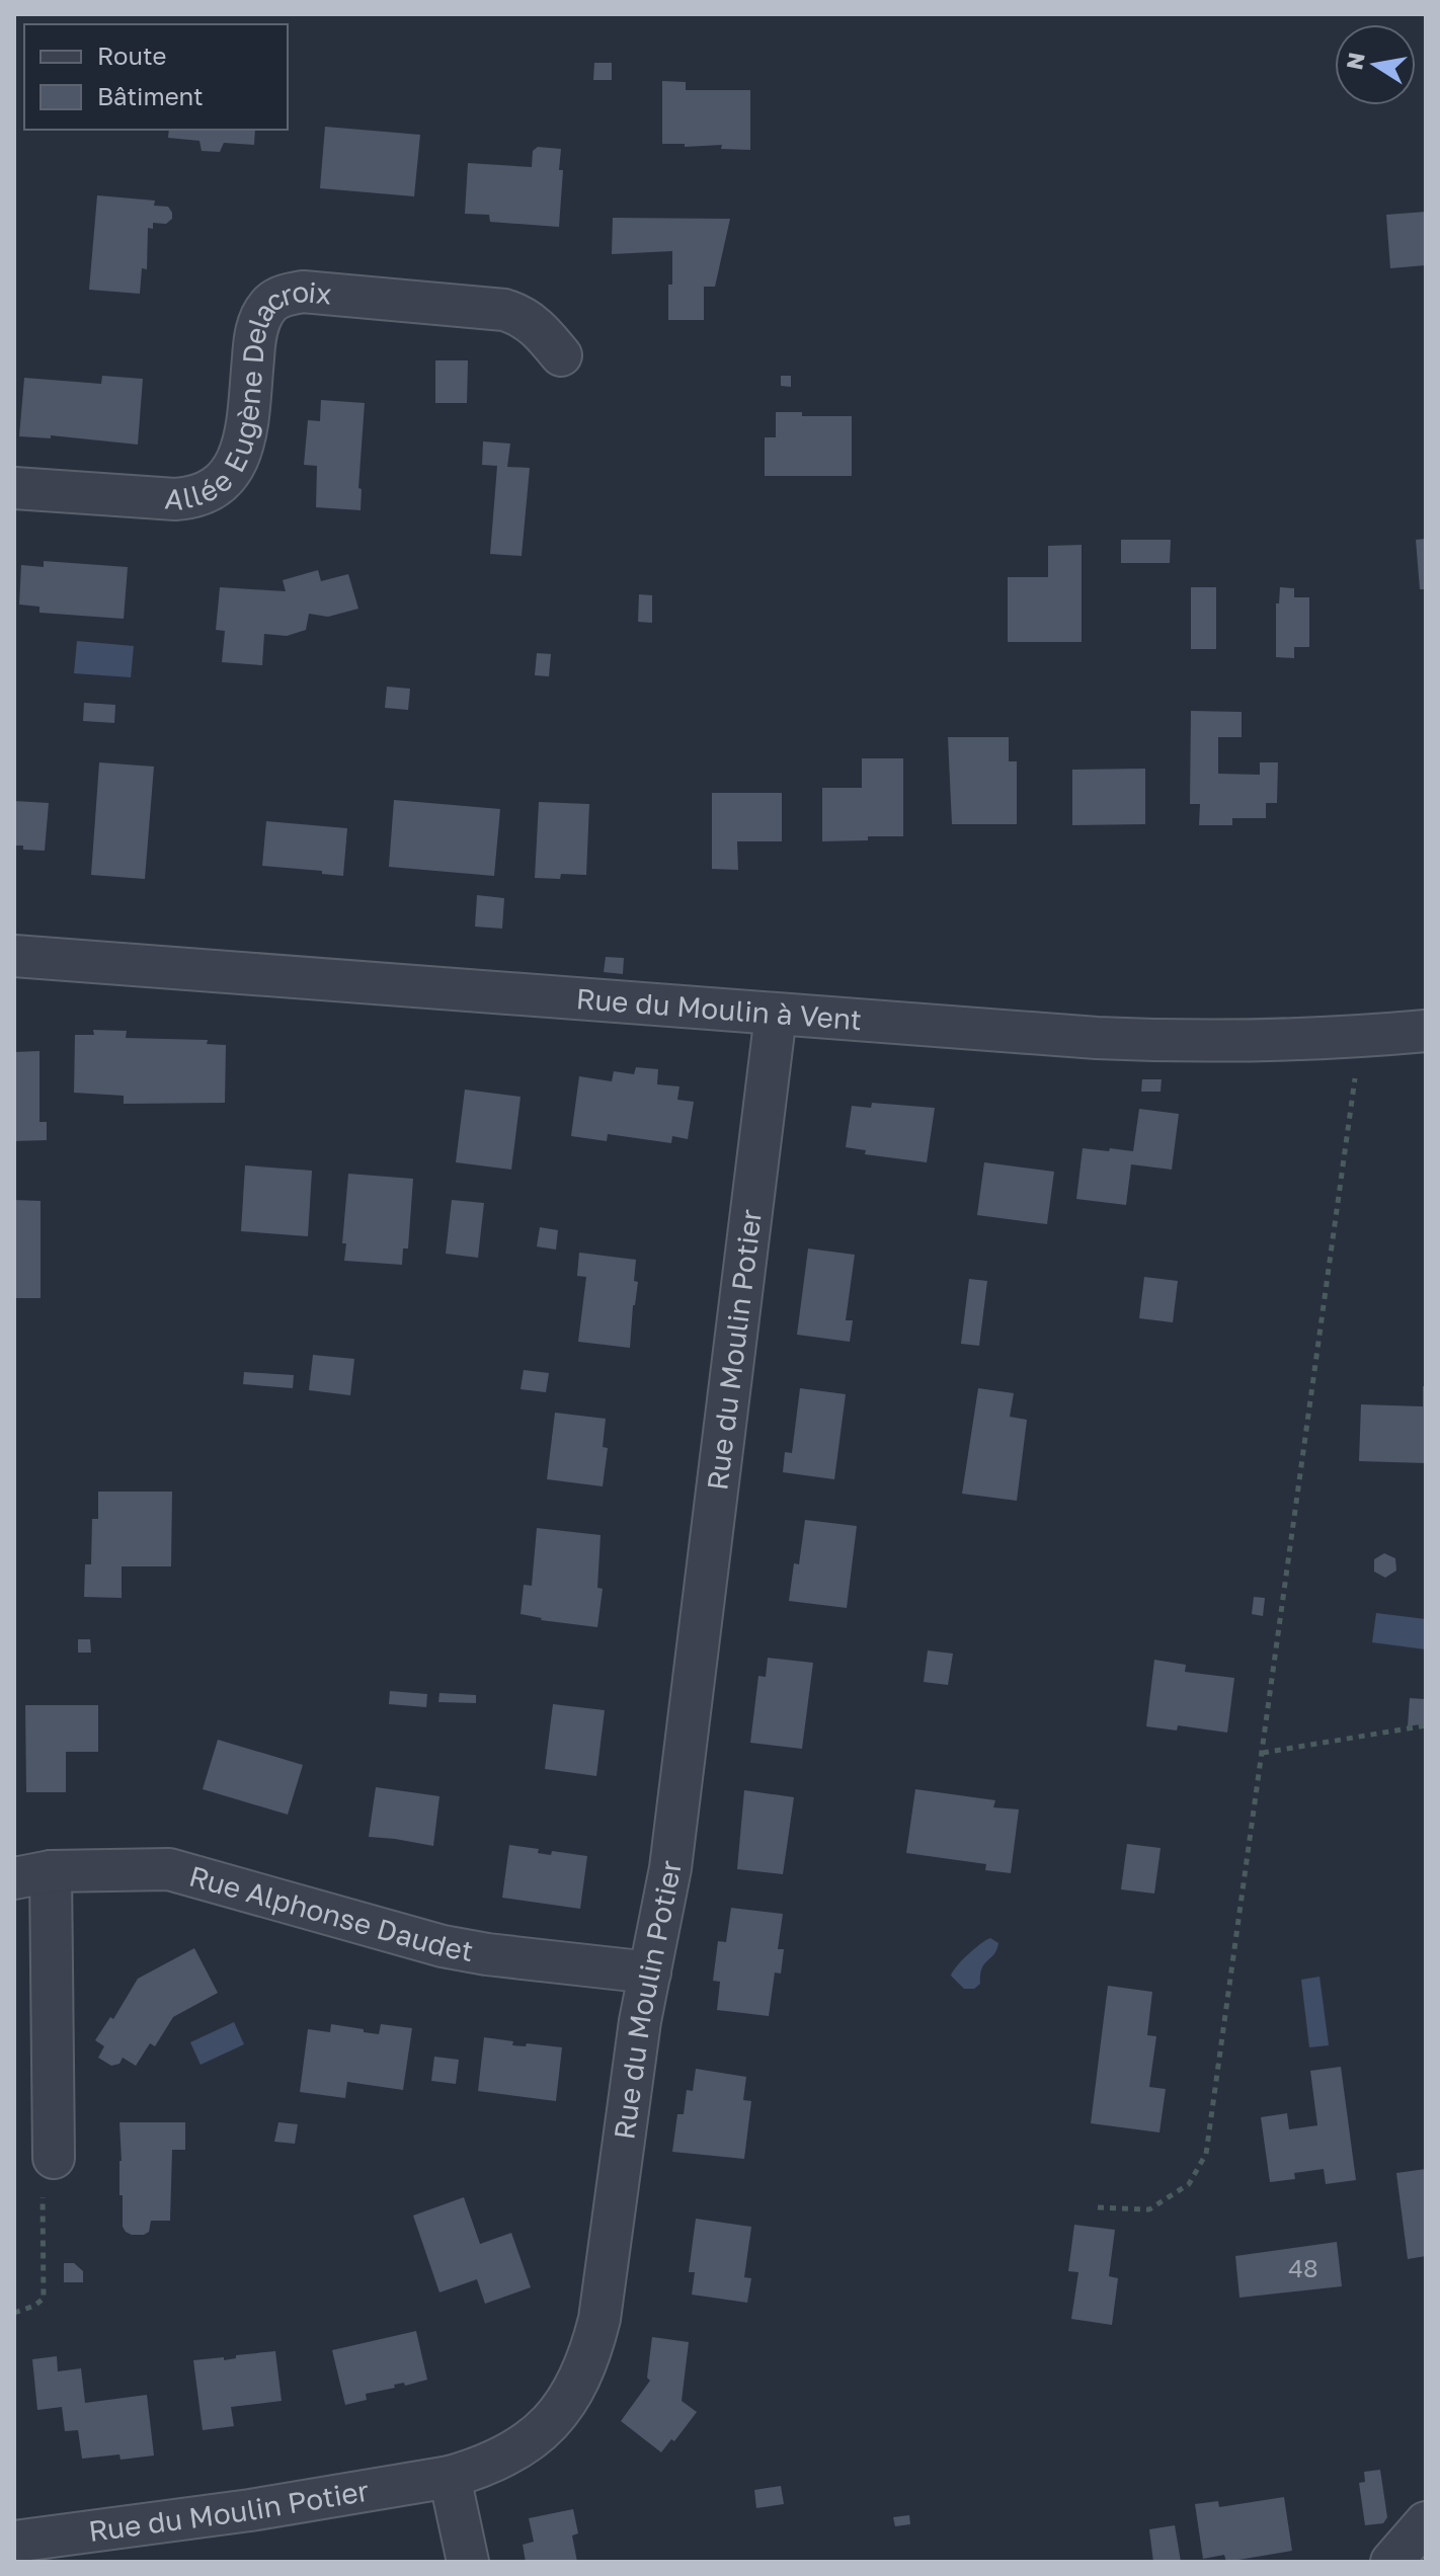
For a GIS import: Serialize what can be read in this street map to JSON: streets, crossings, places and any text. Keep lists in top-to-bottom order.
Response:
{
  "streets": {
    "street": [
      "Allée Eugène Delacroix",
      "Rue du Moulin à Vent",
      "Rue du Moulin Potier",
      "Rue Alphonse Daudet"
    ]
  },
  "crossings": [
    ["Rue du Moulin à Vent", "Rue du Moulin Potier"],
    ["Rue du Moulin Potier", "Rue Alphonse Daudet"]
  ],
  "house_numbers": ["48"],
  "legend": ["Route", "Bâtiment"],
  "north": "left"
}
